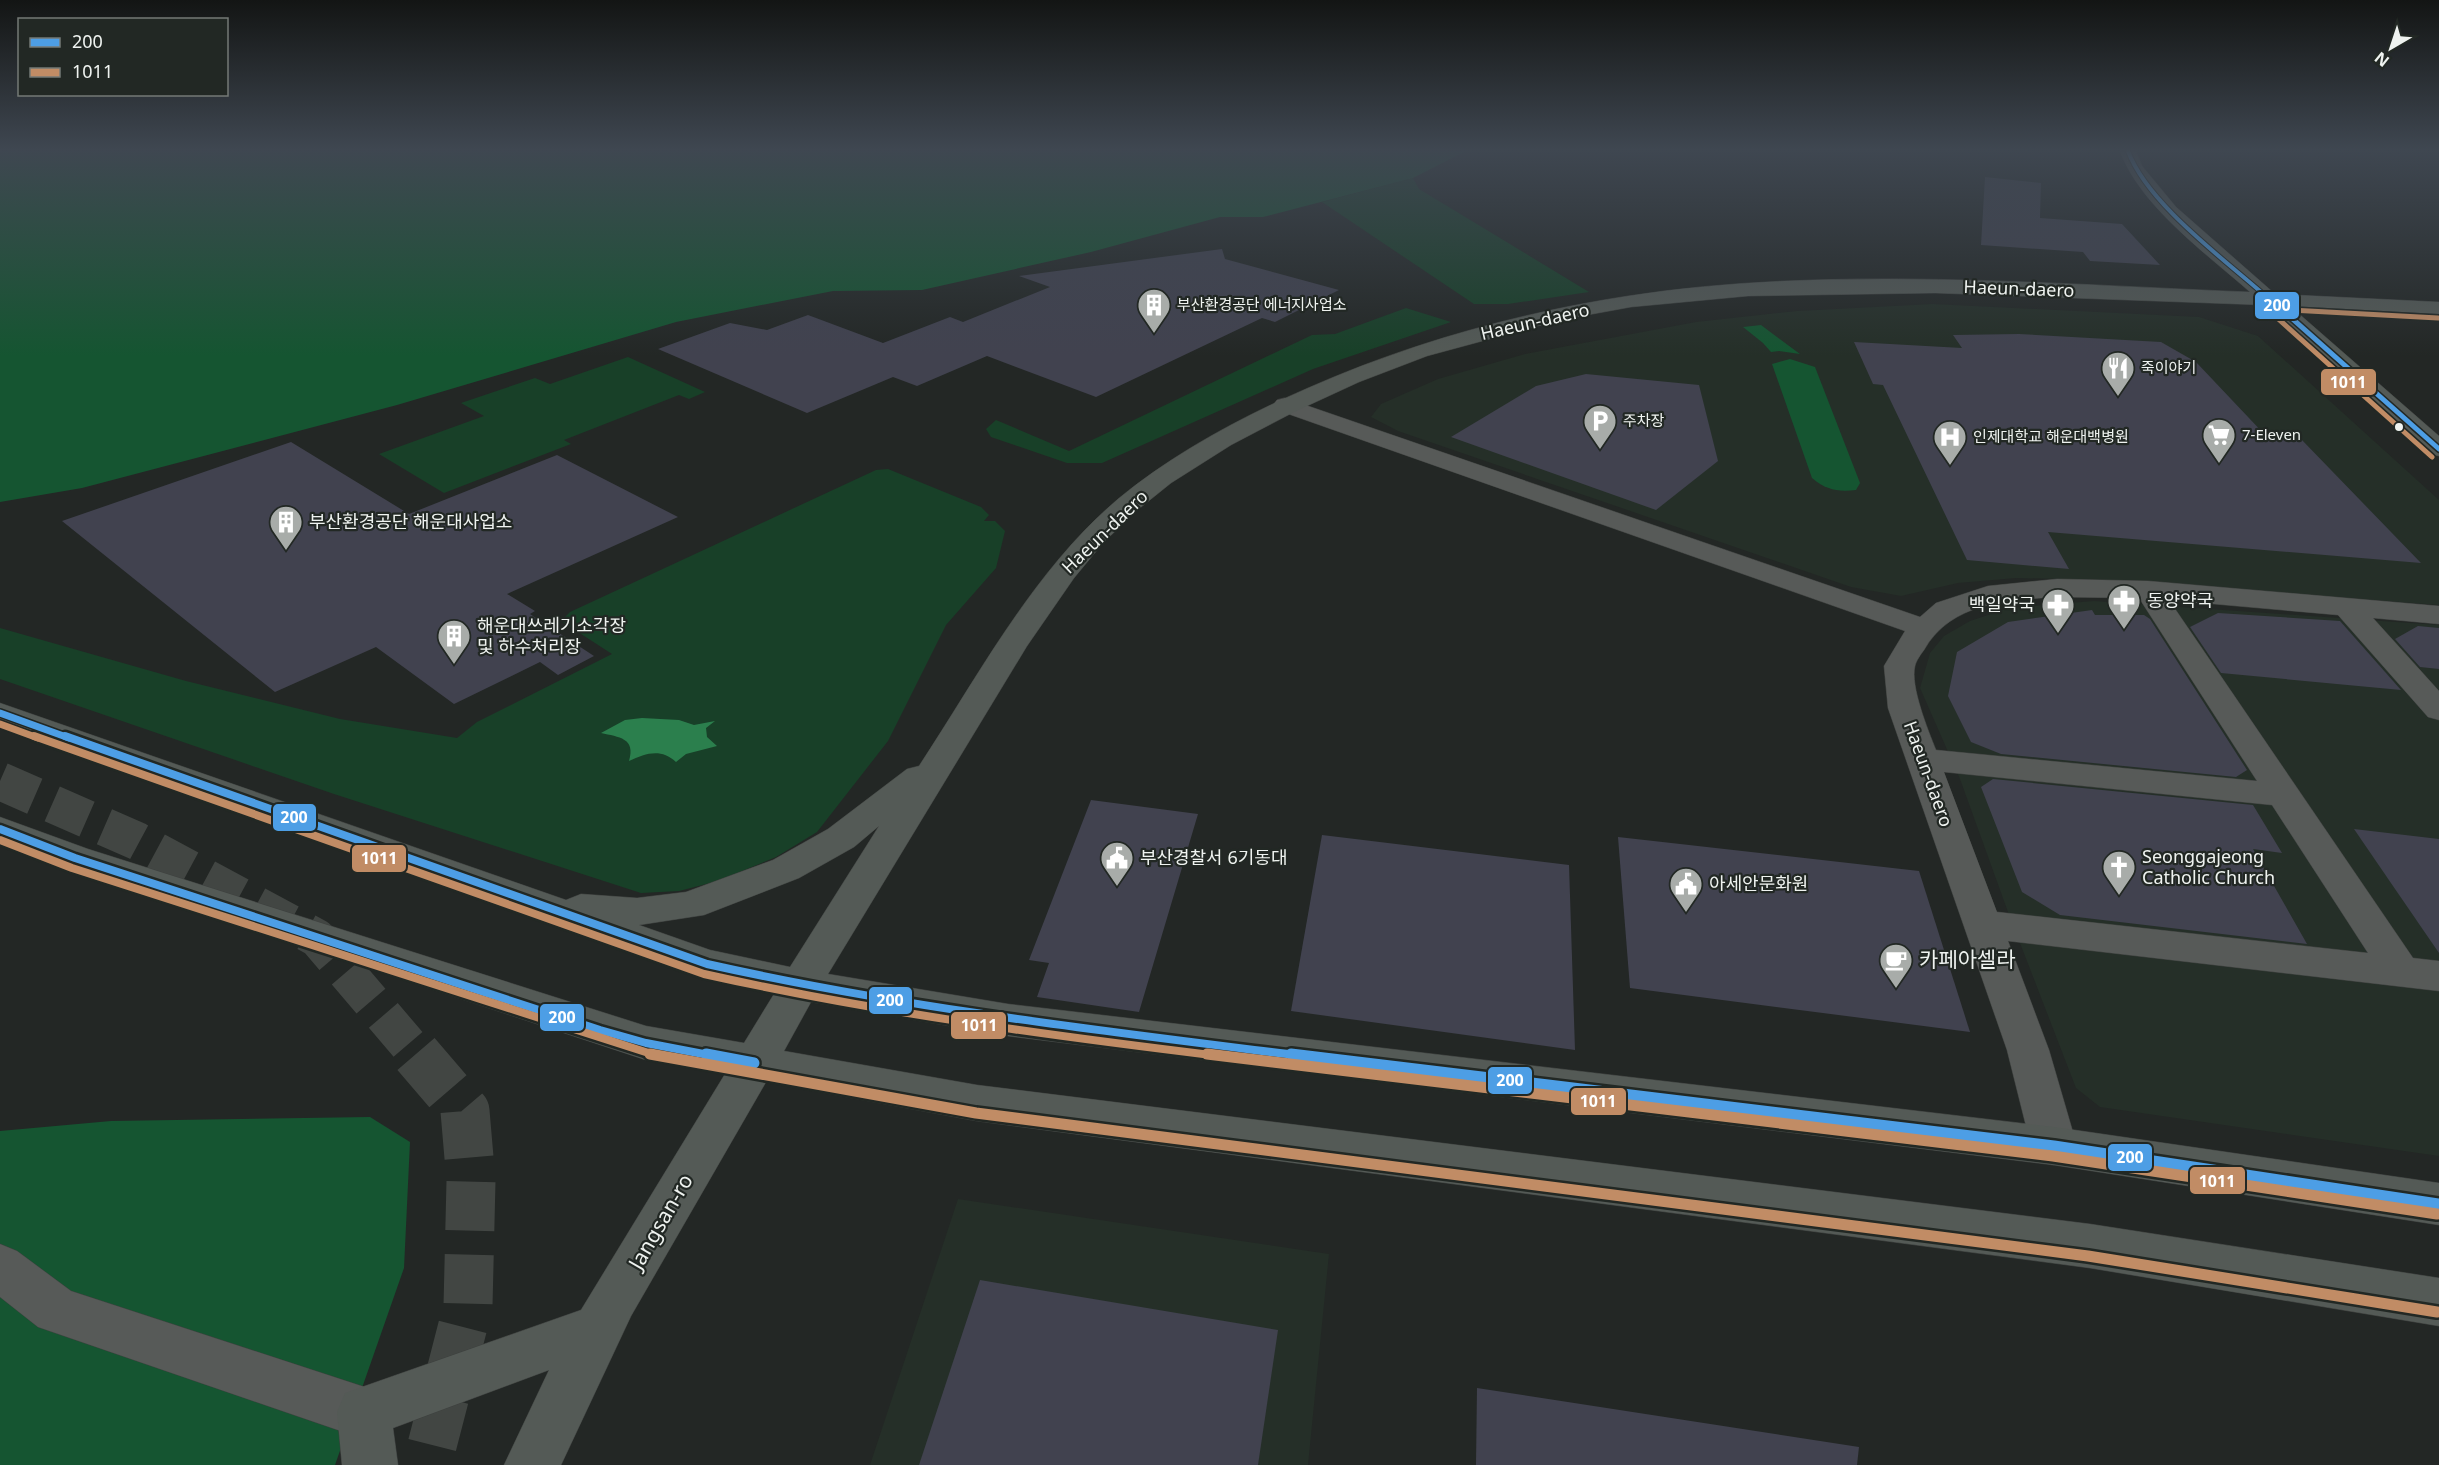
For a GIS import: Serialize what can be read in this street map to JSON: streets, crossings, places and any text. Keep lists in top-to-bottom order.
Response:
{
  "streets": {
    "main road": ["Haeun-daero", "Jangsan-ro"]
  },
  "crossings": [
    ["Haeun-daero", "Jangsan-ro"]
  ],
  "places": {
    "building": ["부산환경공단 에너지사업소", "부산환경공단 해운대사업소", "해운대쓰레기소각장 및 하수처리장"],
    "restaurant": ["죽이야기"],
    "parking": ["주차장"],
    "supermarket": ["7-Eleven"],
    "hospital": ["인제대학교 해운대백병원"],
    "pharmacy": ["동양약국", "백일약국"],
    "public building": ["부산경찰서 6기동대", "아세안문화원"],
    "church": ["Seonggajeong Catholic Church"],
    "cafe": ["카페아셀라"]
  },
  "lines": ["transit line 200", "transit line 1011"],
  "legend": ["200", "1011"],
  "north": "bottom left"
}
